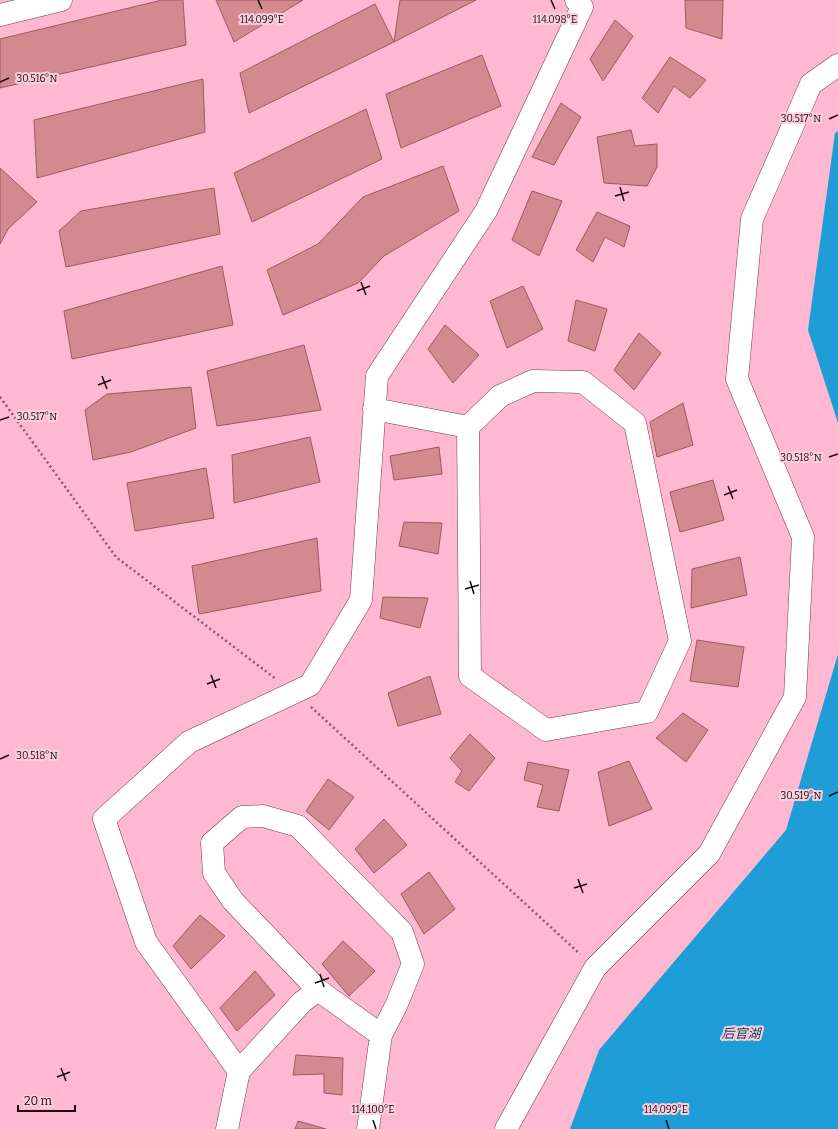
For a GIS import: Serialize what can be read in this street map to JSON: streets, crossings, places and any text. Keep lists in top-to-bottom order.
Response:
{
  "water": ["后官湖"],
  "scale_bar": "20 m",
  "coordinates": [
    "114.098°E",
    "114.099°E",
    "30.516°N",
    "30.517°N",
    "30.518°N",
    "30.519°N",
    "114.100°E"
  ]
}
